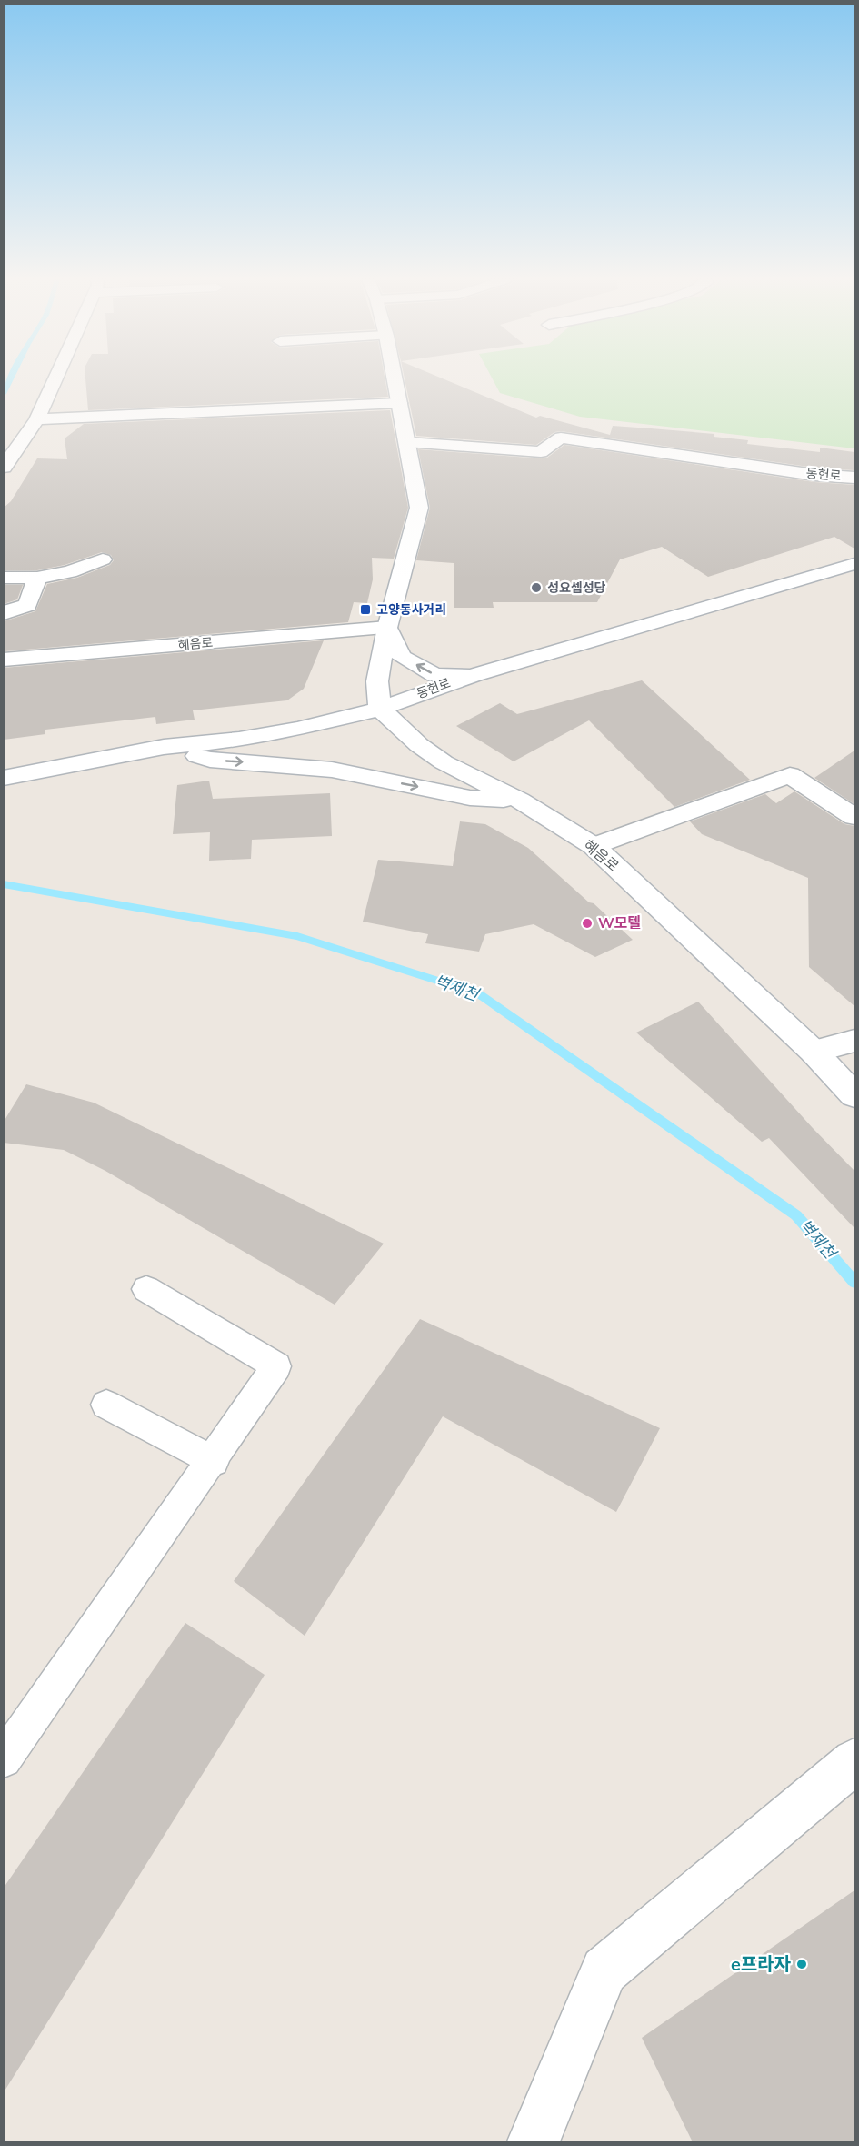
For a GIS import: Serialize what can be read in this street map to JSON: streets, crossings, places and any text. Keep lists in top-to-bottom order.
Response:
{
  "streets": {
    "street": ["동헌로", "혜음로"]
  },
  "crossings": [
    ["동헌로", "혜음로"]
  ],
  "water": ["벽제천"],
  "places": {
    "other": ["성요셉성당", "W모텔", "e프라자"],
    "transit": ["고양동사거리"]
  }
}
